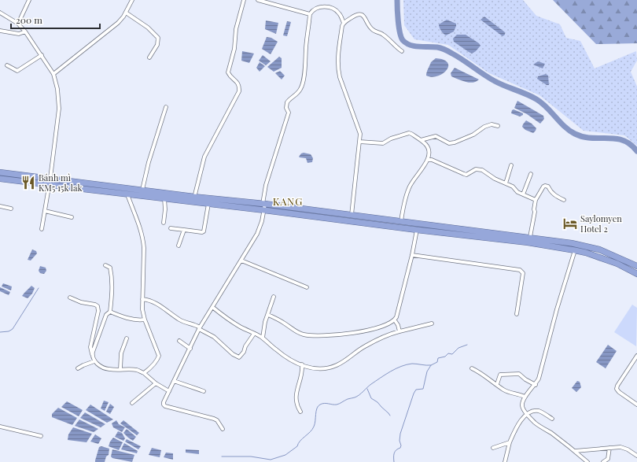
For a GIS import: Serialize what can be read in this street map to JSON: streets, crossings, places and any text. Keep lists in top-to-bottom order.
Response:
{
  "districts": ["KANG"],
  "places": {
    "restaurant": ["Bánh mì KM5 15k lak"],
    "hotel": ["Saylomyen Hotel 2"]
  },
  "scale_bar": "200 m"
}
